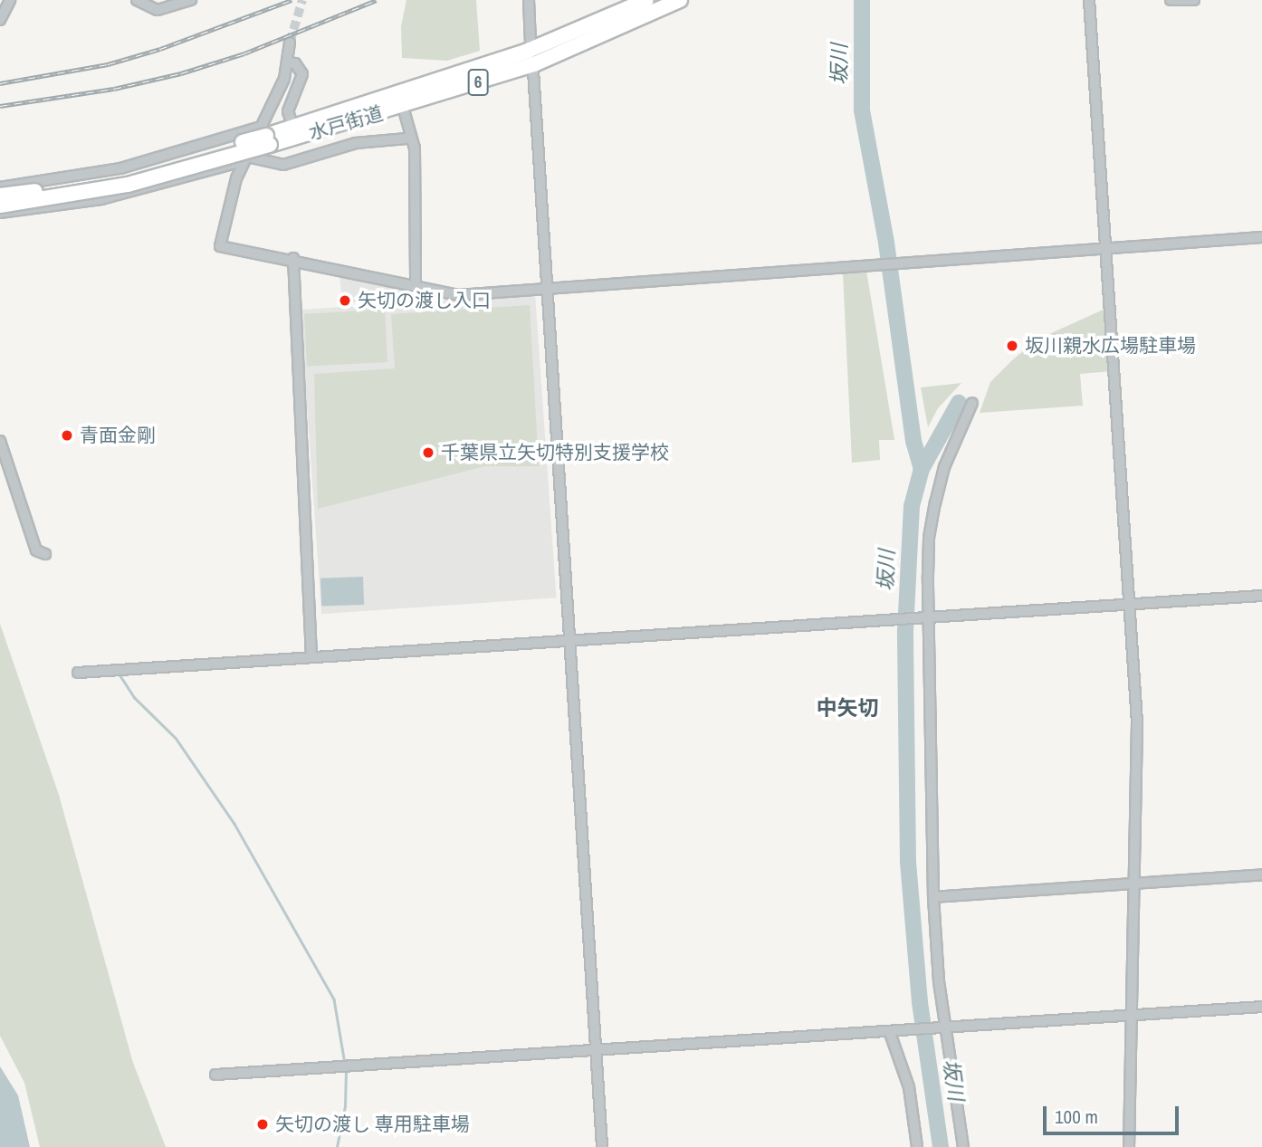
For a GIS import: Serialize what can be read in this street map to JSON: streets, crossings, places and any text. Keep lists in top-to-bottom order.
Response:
{
  "streets": {
    "highway": ["6", "水戸街道"]
  },
  "districts": ["中矢切"],
  "water": ["坂川"],
  "places": [
    "矢切の渡し入口",
    "坂川親水広場駐車場",
    "青面金剛",
    "千葉県立矢切特別支援学校",
    "矢切の渡し 専用駐車場"
  ],
  "scale_bar": "100 m"
}
